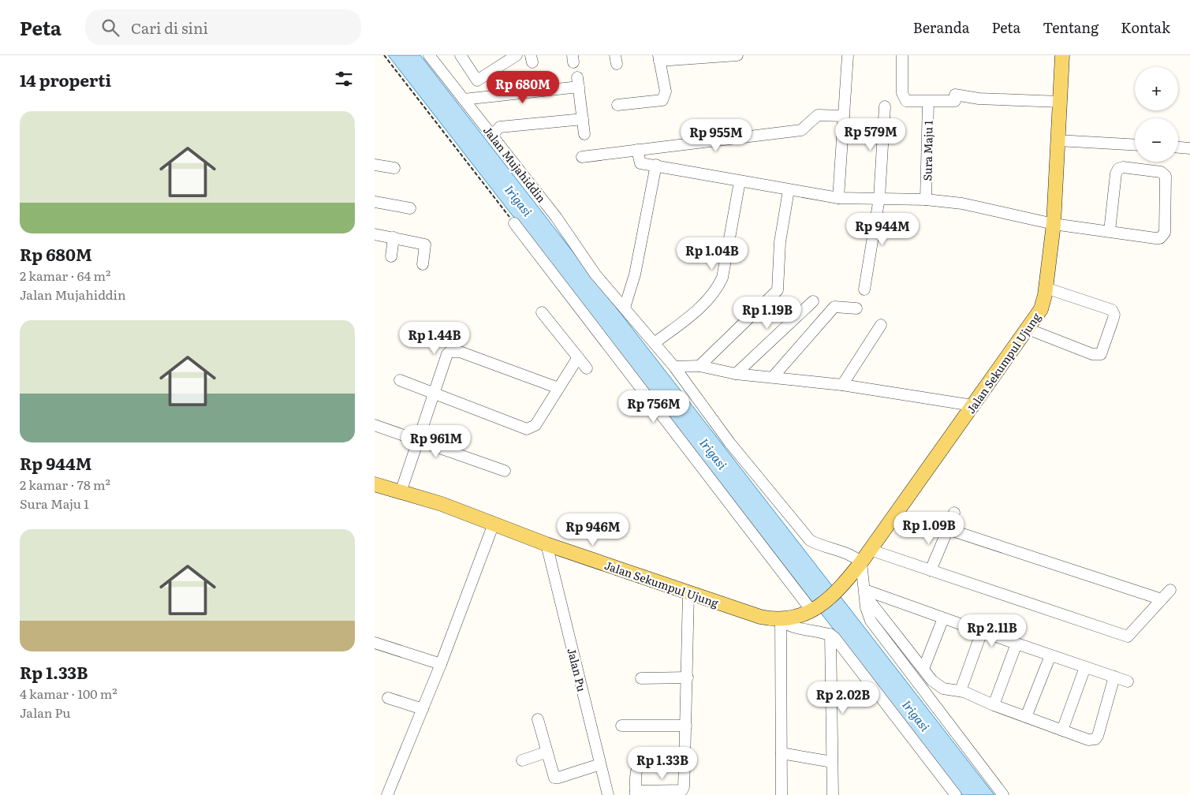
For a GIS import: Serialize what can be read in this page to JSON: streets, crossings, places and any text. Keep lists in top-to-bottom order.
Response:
{
  "streets": {
    "main road": ["Jalan Sekumpul Ujung"],
    "street": ["Sura Maju 1", "Jalan Mujahiddin", "Jalan Pu"]
  },
  "crossings": [
    ["Jalan Mujahiddin", "Jalan Sekumpul Ujung"],
    ["Jalan Sekumpul Ujung", "Jalan Pu"]
  ],
  "water": ["Irigasi"],
  "page": {
    "header": "Peta",
    "search": "Cari di sini",
    "nav": [
      "Beranda",
      "Peta",
      "Tentang",
      "Kontak"
    ],
    "heading": "14 properti",
    "map_buttons": ["+", "−"],
    "price": [
      "Rp 680M",
      "Rp 579M",
      "Rp 955M",
      "Rp 944M",
      "Rp 1.04B",
      "Rp 1.19B",
      "Rp 1.44B",
      "Rp 756M",
      "Rp 961M",
      "Rp 1.09B",
      "Rp 946M",
      "Rp 2.11B",
      "Rp 2.02B",
      "Rp 1.33B"
    ],
    "list": [
      {
        "name": "Rp 680M",
        "note": "2 kamar · 64 m² · Jalan Mujahiddin"
      },
      {
        "name": "Rp 944M",
        "note": "2 kamar · 78 m² · Sura Maju 1"
      },
      {
        "name": "Rp 1.33B",
        "note": "4 kamar · 100 m² · Jalan Pu"
      }
    ]
  }
}
